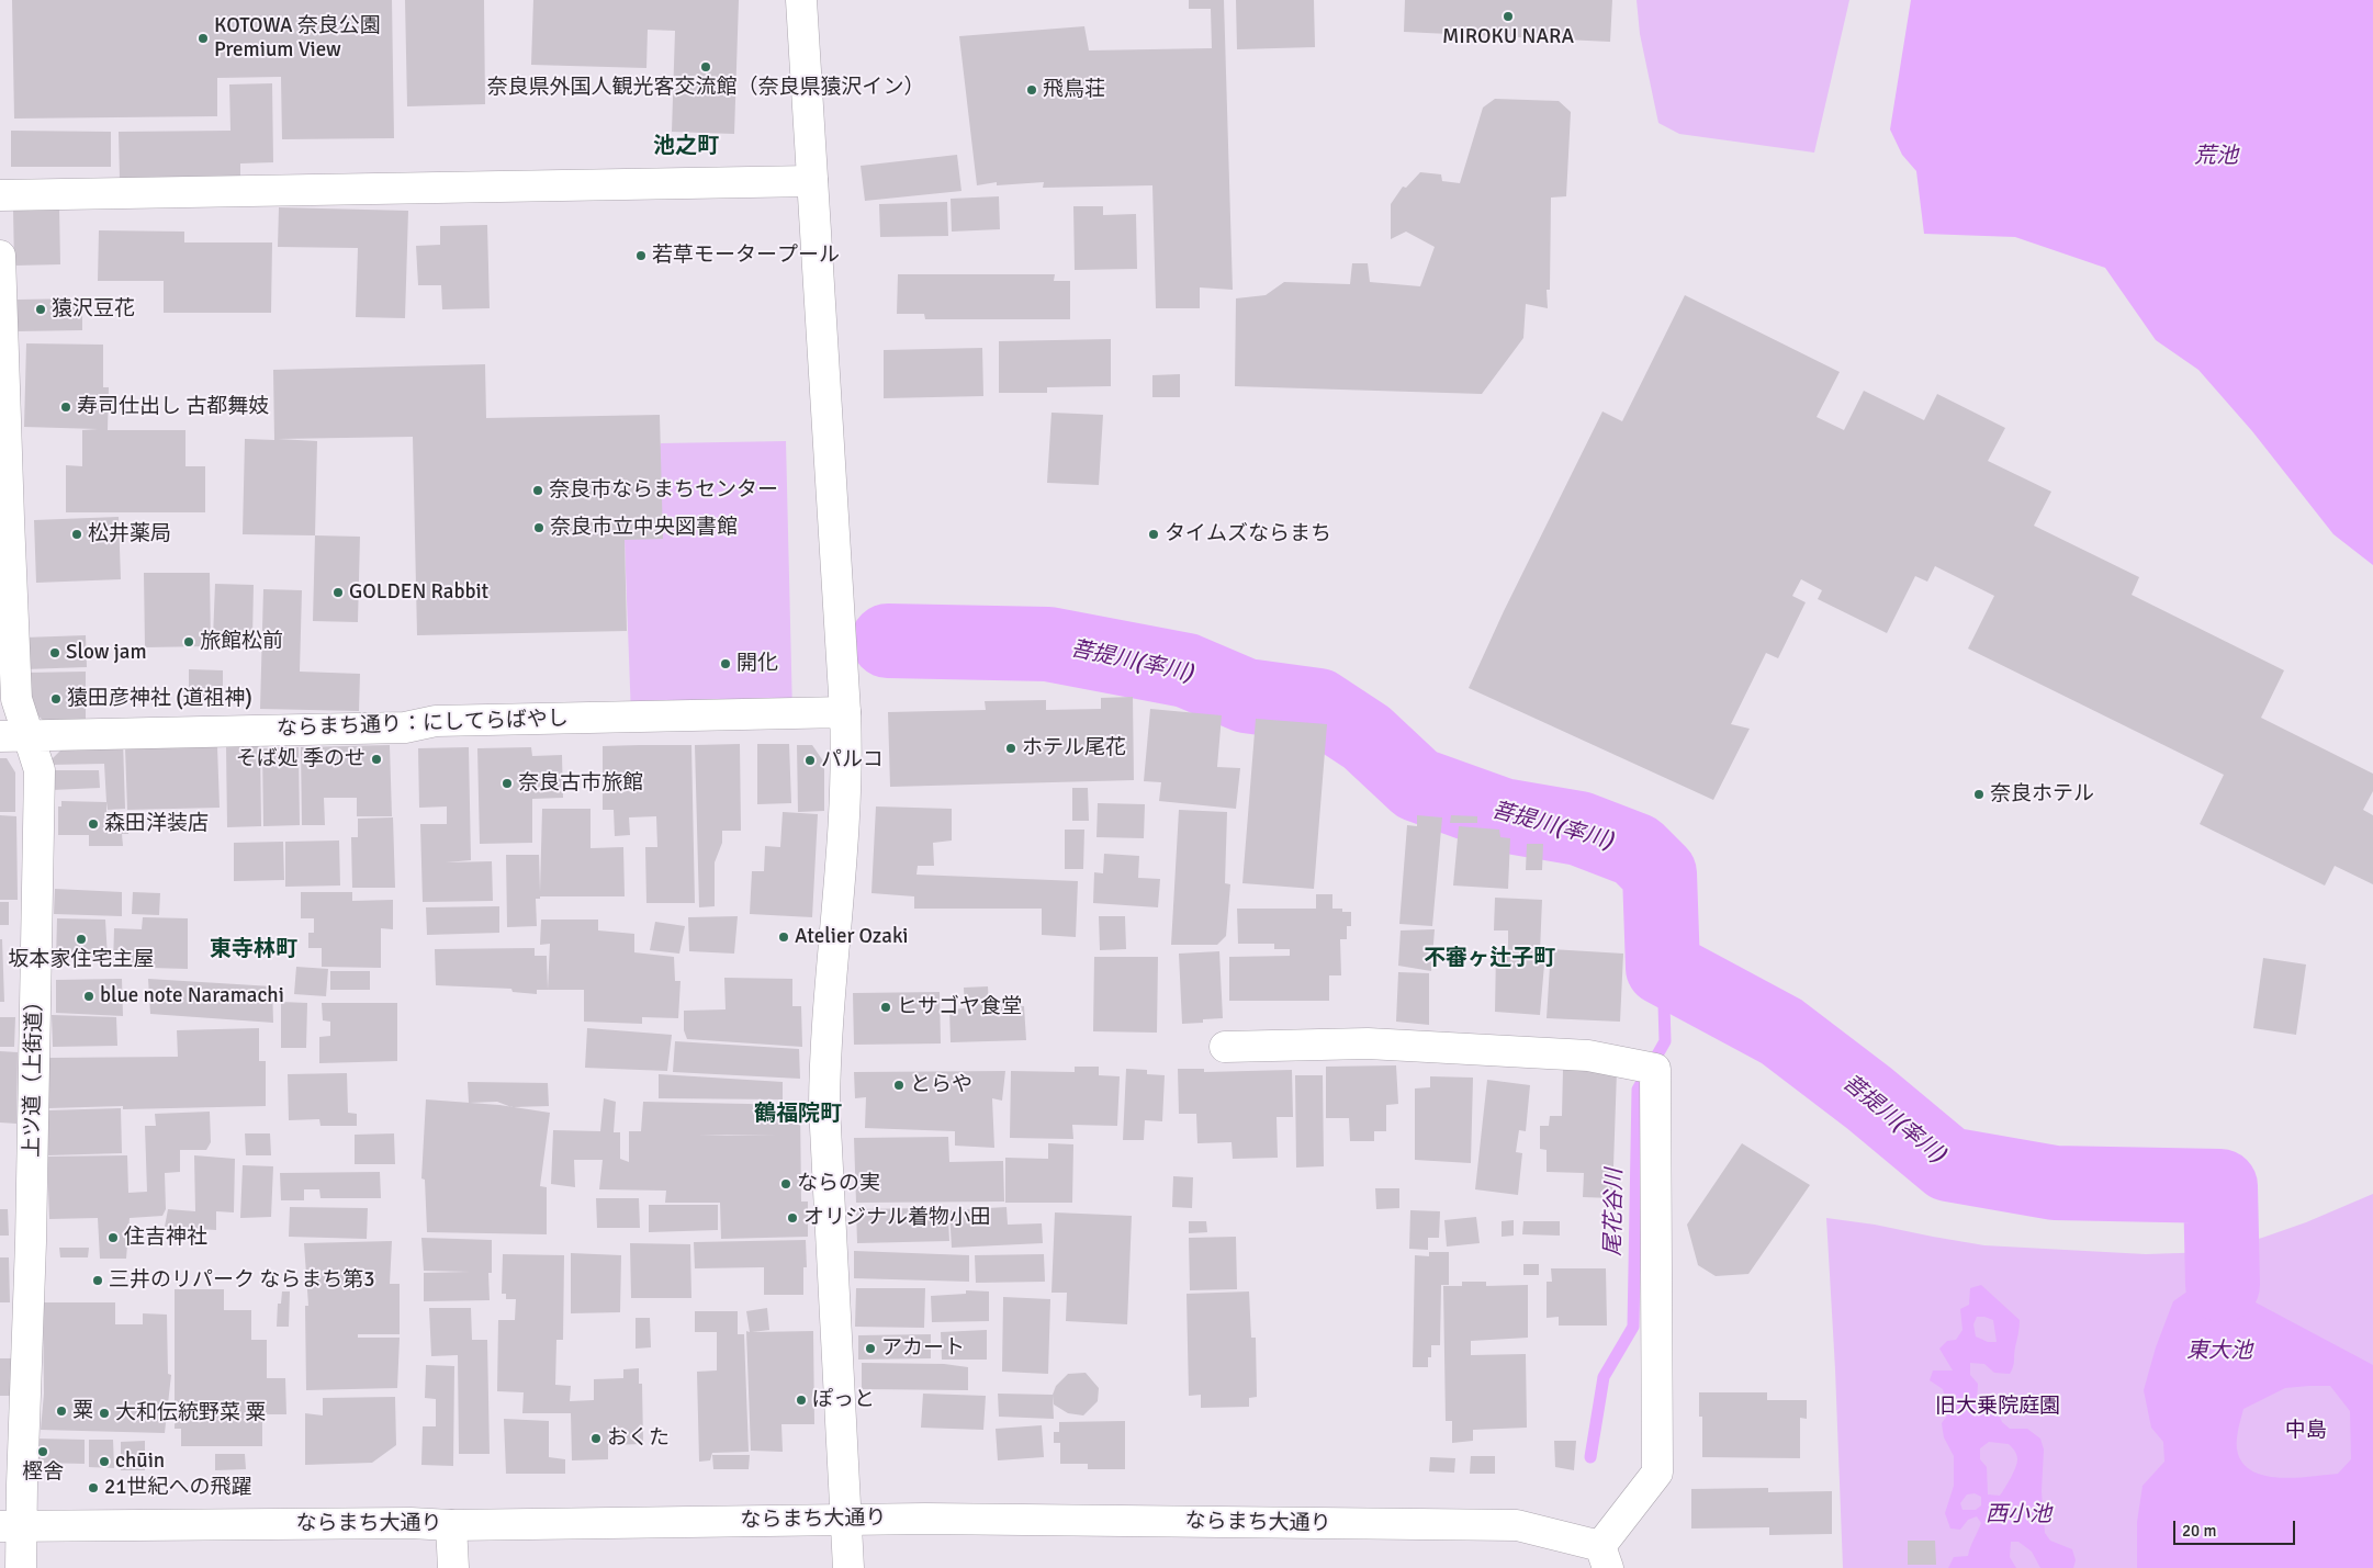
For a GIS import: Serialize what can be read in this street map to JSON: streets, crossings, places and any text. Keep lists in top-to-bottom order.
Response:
{
  "streets": {
    "street": ["ならまち通り：にしてらばやし", "上ツ道（上街道）", "ならまち大通り"]
  },
  "crossings": [
    ["ならまち通り：にしてらばやし", "上ツ道（上街道）"],
    ["上ツ道（上街道）", "ならまち大通り"]
  ],
  "districts": [
    "池之町",
    "東寺林町",
    "不審ヶ辻子町",
    "鶴福院町"
  ],
  "water": [
    "荒池",
    "菩提川(率川)",
    "尾花谷川",
    "東大池",
    "西小池"
  ],
  "parks": ["旧大乗院庭園", "中島"],
  "places": [
    "MIROKU NARA",
    "KOTOWA 奈良公園 Premium View",
    "奈良県外国人観光客交流館（奈良県猿沢イン）",
    "飛鳥荘",
    "若草モータープール",
    "猿沢豆花",
    "寿司仕出し 古都舞妓",
    "奈良市ならまちセンター",
    "奈良市立中央図書館",
    "松井薬局",
    "タイムズならまち",
    "GOLDEN Rabbit",
    "旅館松前",
    "Slow jam",
    "開化",
    "猿田彦神社 (道祖神)",
    "ホテル尾花",
    "そば処 季のせ",
    "パルコ",
    "奈良古市旅館",
    "奈良ホテル",
    "森田洋装店",
    "Atelier Ozaki",
    "坂本家住宅主屋",
    "blue note Naramachi",
    "ヒサゴヤ食堂",
    "とらや",
    "ならの実",
    "オリジナル着物小田",
    "住吉神社",
    "三井のリパーク ならまち第3",
    "アカート",
    "ぽっと",
    "粟",
    "大和伝統野菜 粟",
    "おくた",
    "樫舎",
    "chūin",
    "21世紀への飛躍"
  ],
  "scale_bar": "20 m"
}
